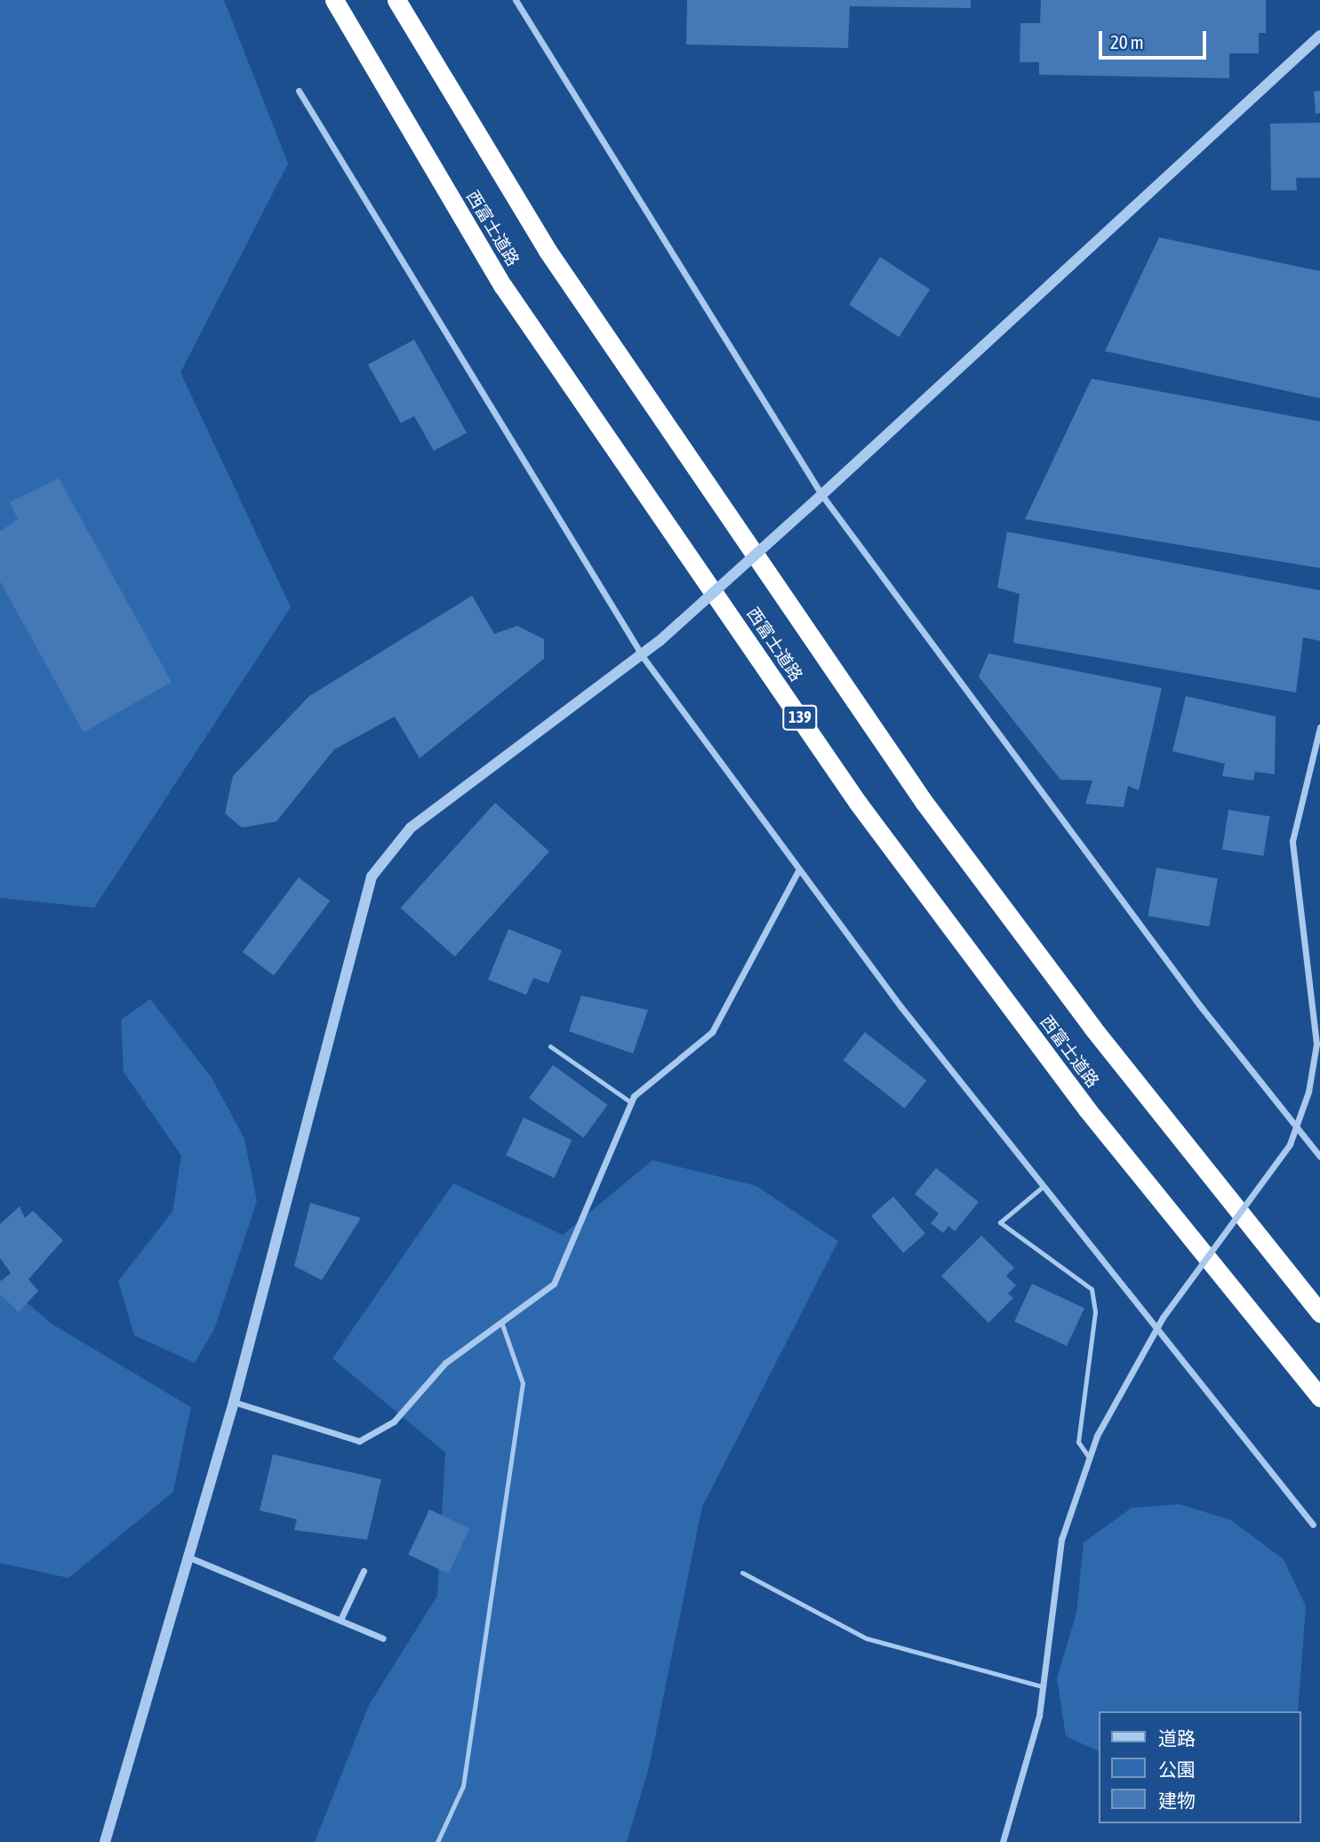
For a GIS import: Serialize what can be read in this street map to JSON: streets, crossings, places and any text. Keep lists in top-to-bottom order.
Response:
{
  "streets": {
    "highway": ["西富士道路", "139"]
  },
  "legend": ["道路", "公園", "建物"],
  "scale_bar": "20 m"
}
